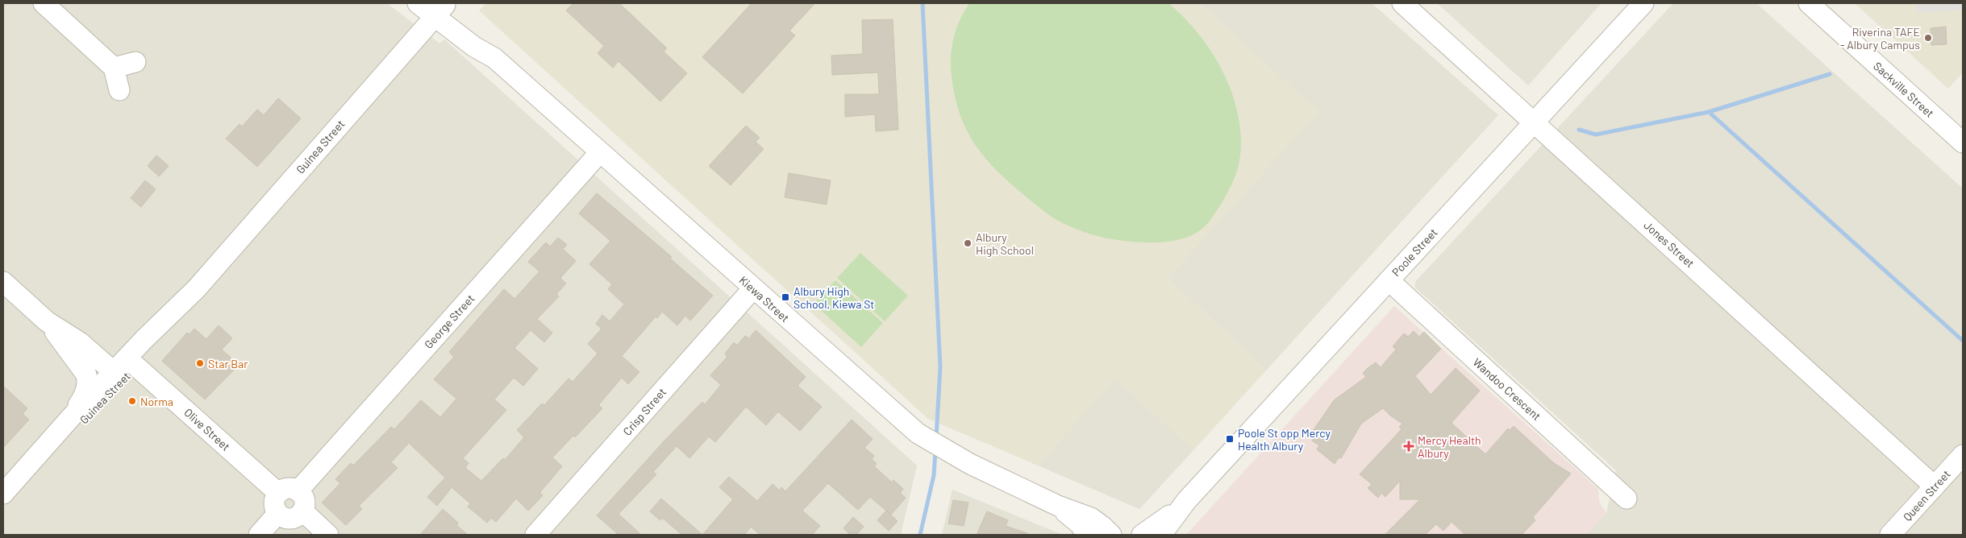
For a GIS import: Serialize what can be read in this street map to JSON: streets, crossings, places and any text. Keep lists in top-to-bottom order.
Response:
{
  "streets": {
    "street": [
      "Sackville Street",
      "Guinea Street",
      "Jones Street",
      "Poole Street",
      "Kiewa Street",
      "George Street",
      "Wandoo Crescent",
      "Crisp Street",
      "Olive Street",
      "Queen Street"
    ]
  },
  "crossings": [
    ["Guinea Street", "Kiewa Street"],
    ["Guinea Street", "Olive Street"],
    ["Jones Street", "Poole Street"],
    ["Jones Street", "Queen Street"],
    ["Poole Street", "Wandoo Crescent"],
    ["Kiewa Street", "George Street"],
    ["Kiewa Street", "Crisp Street"],
    ["George Street", "Olive Street"]
  ],
  "places": {
    "other": [
      "Riverina TAFE - Albury Campus",
      "Albury High School",
      "Star Bar",
      "Norma"
    ],
    "transit": ["Albury High School, Kiewa St", "Poole St opp Mercy Health Albury"],
    "health": ["Mercy Health Albury"]
  }
}
